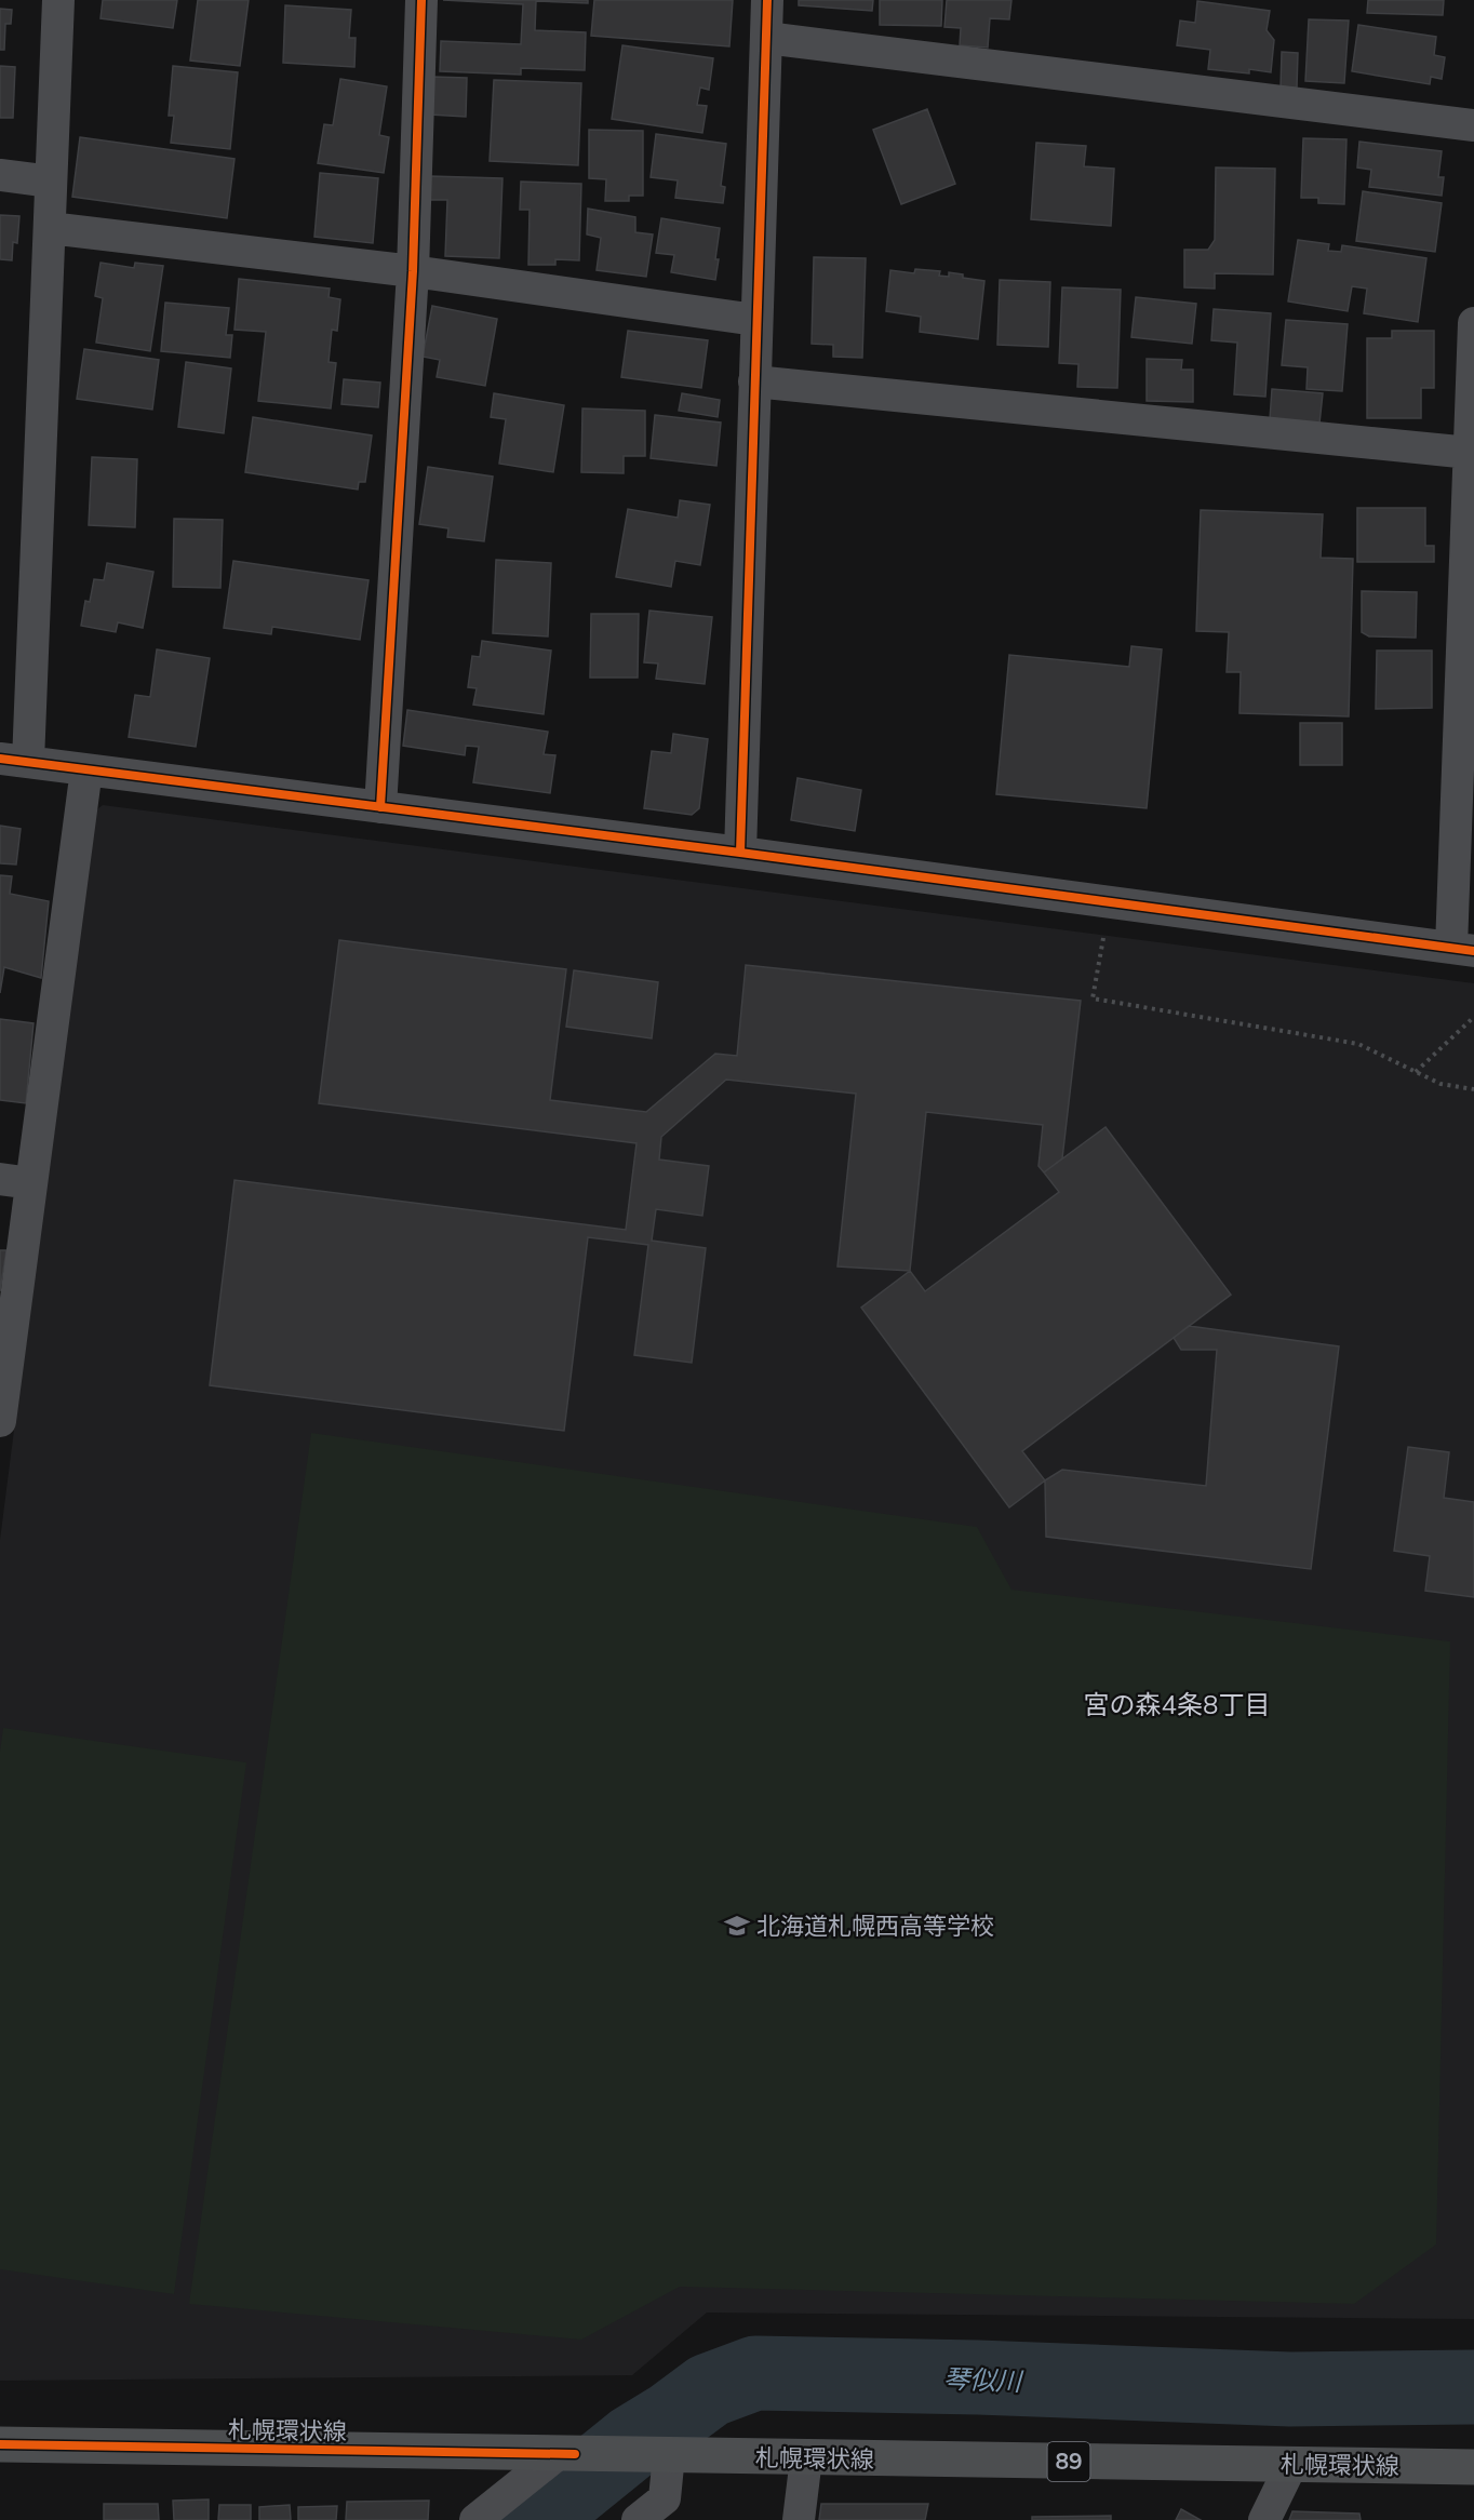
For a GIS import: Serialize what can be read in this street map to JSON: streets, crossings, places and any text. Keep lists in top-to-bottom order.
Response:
{
  "streets": {
    "main road": ["札幌環状線", "89"]
  },
  "districts": ["宮の森4条8丁目"],
  "water": ["琴似川"],
  "places": {
    "school or university": ["北海道札幌西高等学校"]
  }
}
